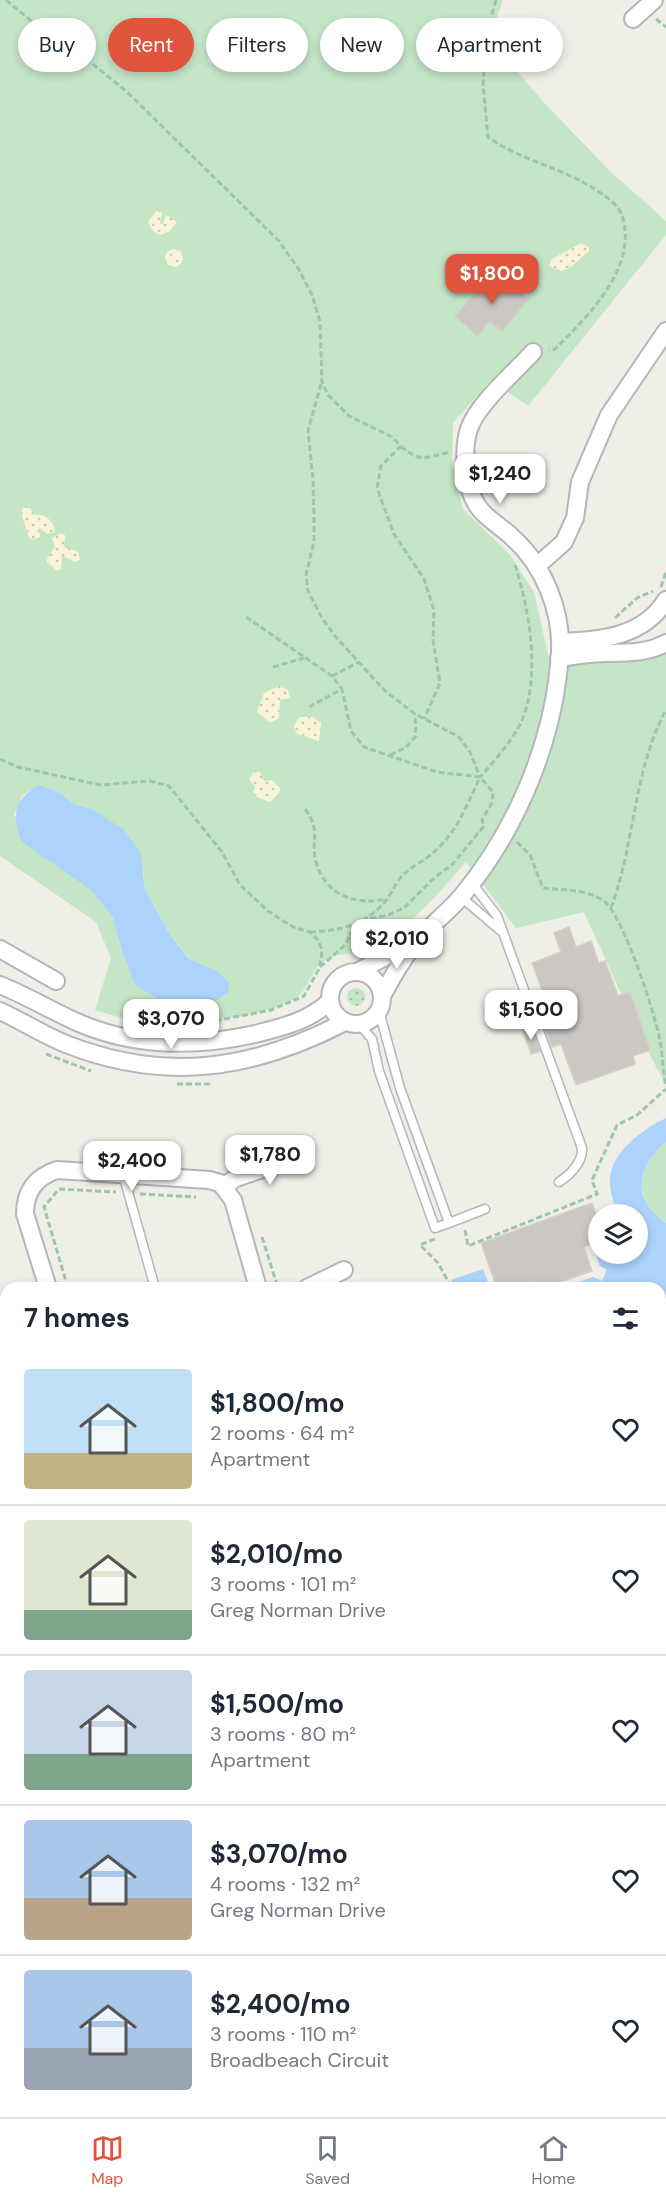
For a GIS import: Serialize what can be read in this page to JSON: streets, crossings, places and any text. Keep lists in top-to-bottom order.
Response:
{
  "page": {
    "chip": [
      "Buy",
      "Rent",
      "Filters",
      "New",
      "Apartment"
    ],
    "price": [
      "$1,800",
      "$1,240",
      "$2,010",
      "$1,500",
      "$3,070",
      "$1,780",
      "$2,400"
    ],
    "heading": "7 homes",
    "list": [
      {
        "name": "$1,800/mo",
        "note": "2 rooms · 64 m² · Apartment"
      },
      {
        "name": "$2,010/mo",
        "note": "3 rooms · 101 m² · Greg Norman Drive"
      },
      {
        "name": "$1,500/mo",
        "note": "3 rooms · 80 m² · Apartment"
      },
      {
        "name": "$3,070/mo",
        "note": "4 rooms · 132 m² · Greg Norman Drive"
      },
      {
        "name": "$2,400/mo",
        "note": "3 rooms · 110 m² · Broadbeach Circuit"
      }
    ],
    "tabs": ["Map", "Saved", "Home"]
  }
}
